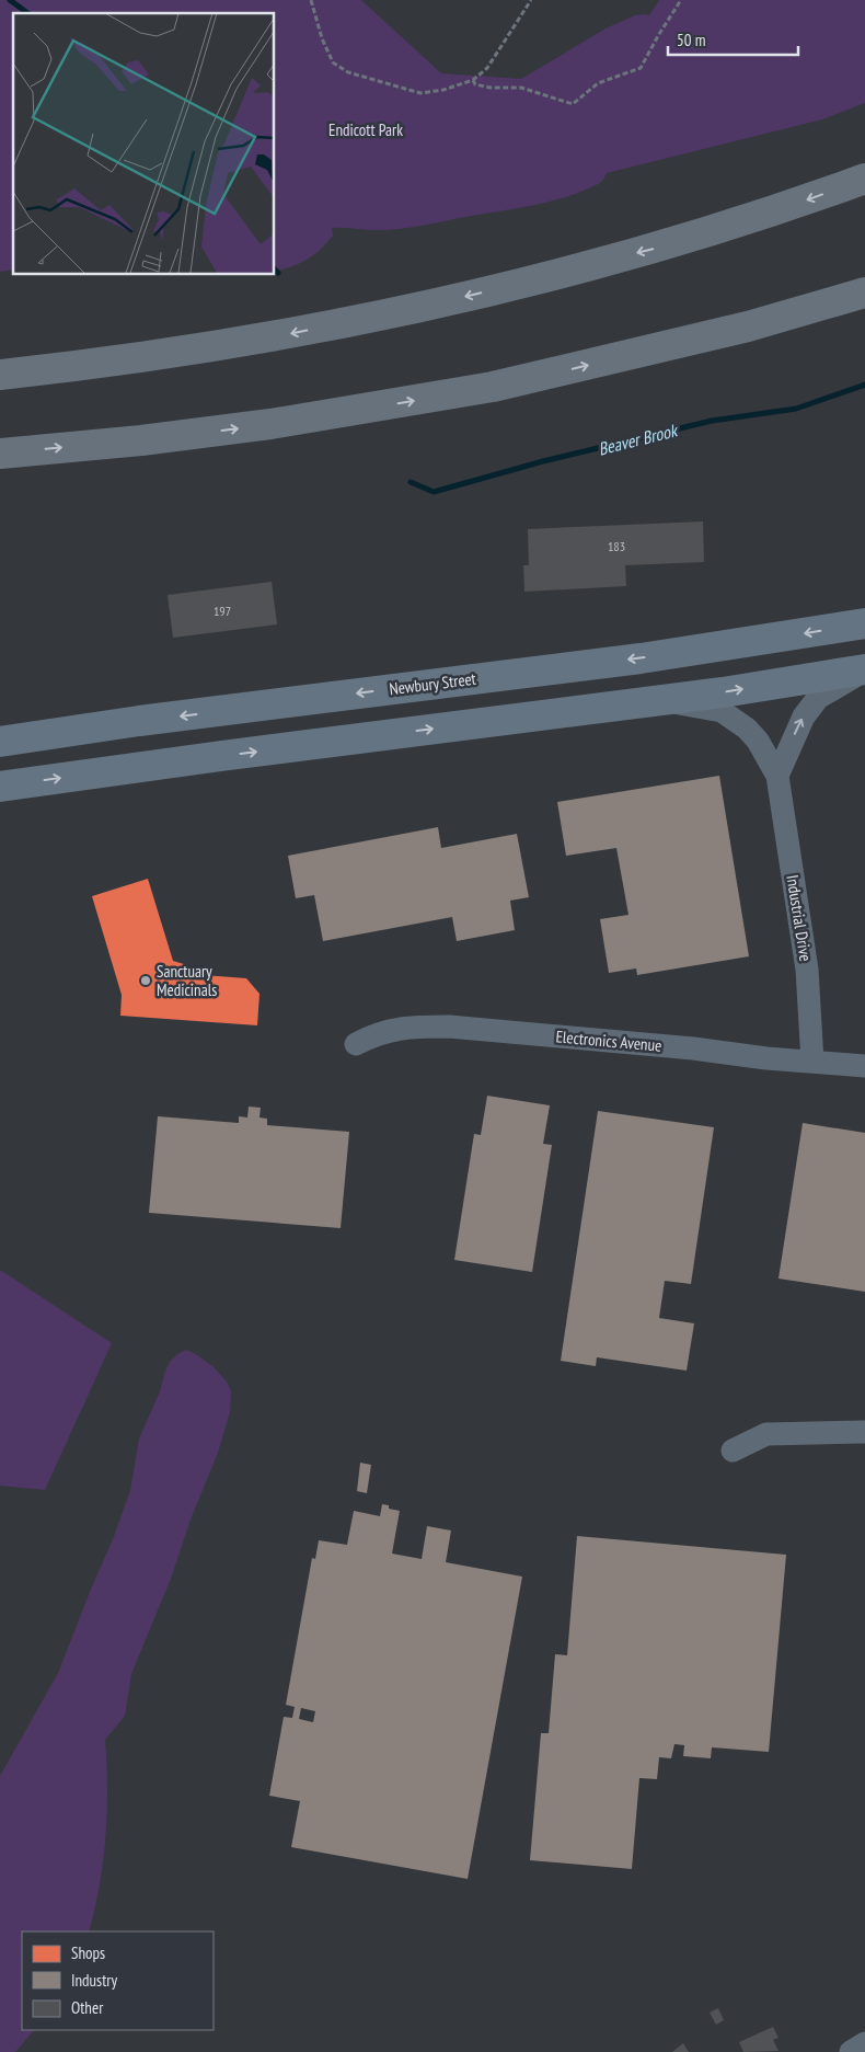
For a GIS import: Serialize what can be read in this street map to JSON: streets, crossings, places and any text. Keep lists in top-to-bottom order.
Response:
{
  "streets": {
    "main road": ["Newbury Street"],
    "street": ["Industrial Drive", "Electronics Avenue"]
  },
  "crossings": [
    ["Industrial Drive", "Electronics Avenue"]
  ],
  "water": ["Beaver Brook"],
  "parks": ["Endicott Park"],
  "places": ["Sanctuary Medicinals"],
  "house_numbers": ["183", "197"],
  "legend": ["Shops", "Industry", "Other"],
  "scale_bar": "50 m"
}
